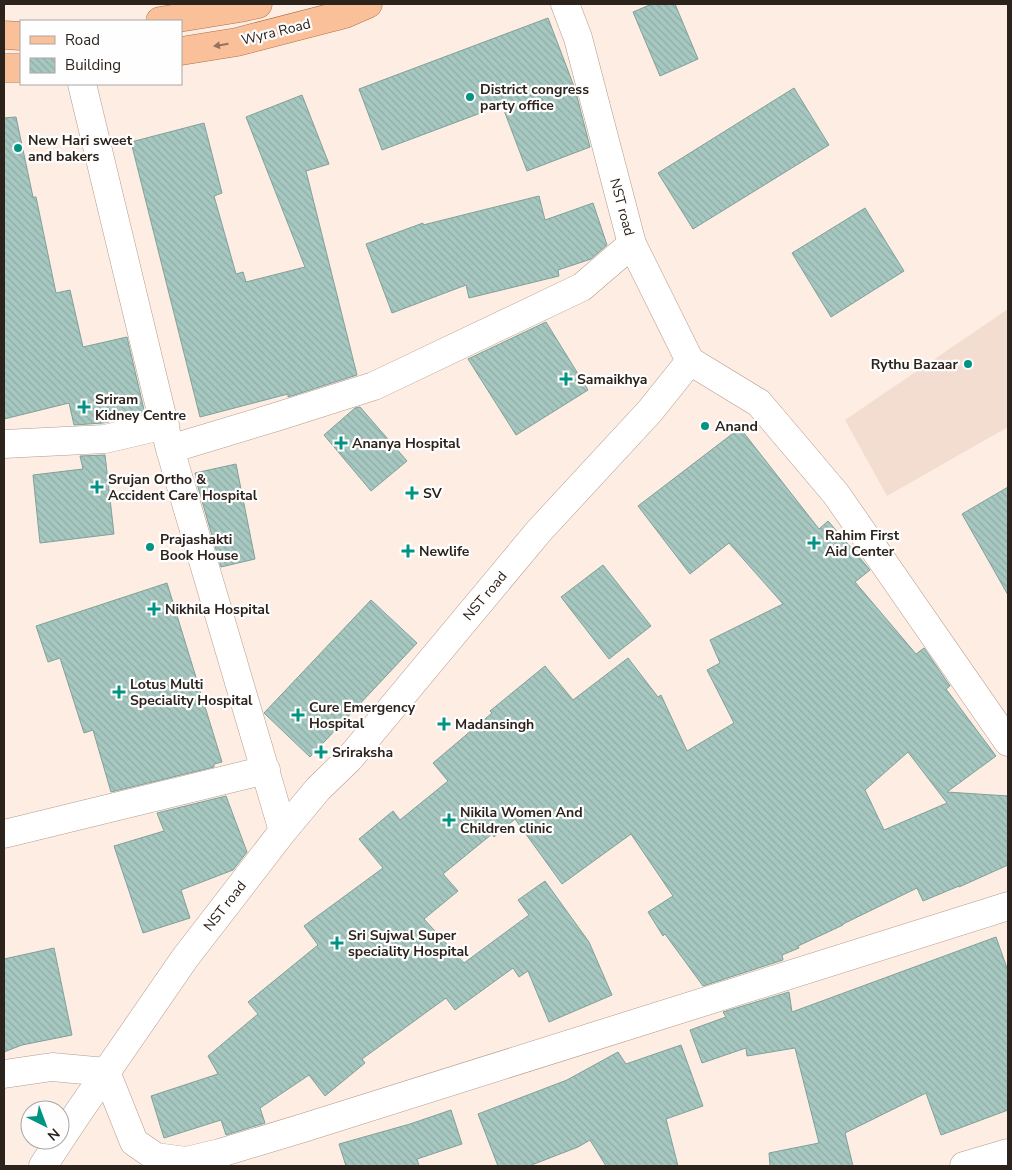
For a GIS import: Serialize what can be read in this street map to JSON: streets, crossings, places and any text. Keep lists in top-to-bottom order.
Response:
{
  "streets": {
    "main road": ["Wyra Road"],
    "street": ["NST road"]
  },
  "places": {
    "other": [
      "District congress party office",
      "New Hari sweet and bakers",
      "Rythu Bazaar",
      "Anand",
      "Prajashakti Book House"
    ],
    "health": [
      "Samaikhya",
      "Sriram Kidney Centre",
      "Ananya Hospital",
      "Srujan Ortho & Accident Care Hospital",
      "SV",
      "Rahim First Aid Center",
      "Newlife",
      "Nikhila Hospital",
      "Lotus Multi Speciality Hospital",
      "Cure Emergency Hospital",
      "Madansingh",
      "Sriraksha",
      "Nikila Women And Children clinic",
      "Sri Sujwal Super speciality Hospital"
    ]
  },
  "legend": ["Road", "Building"],
  "north": "bottom right"
}
